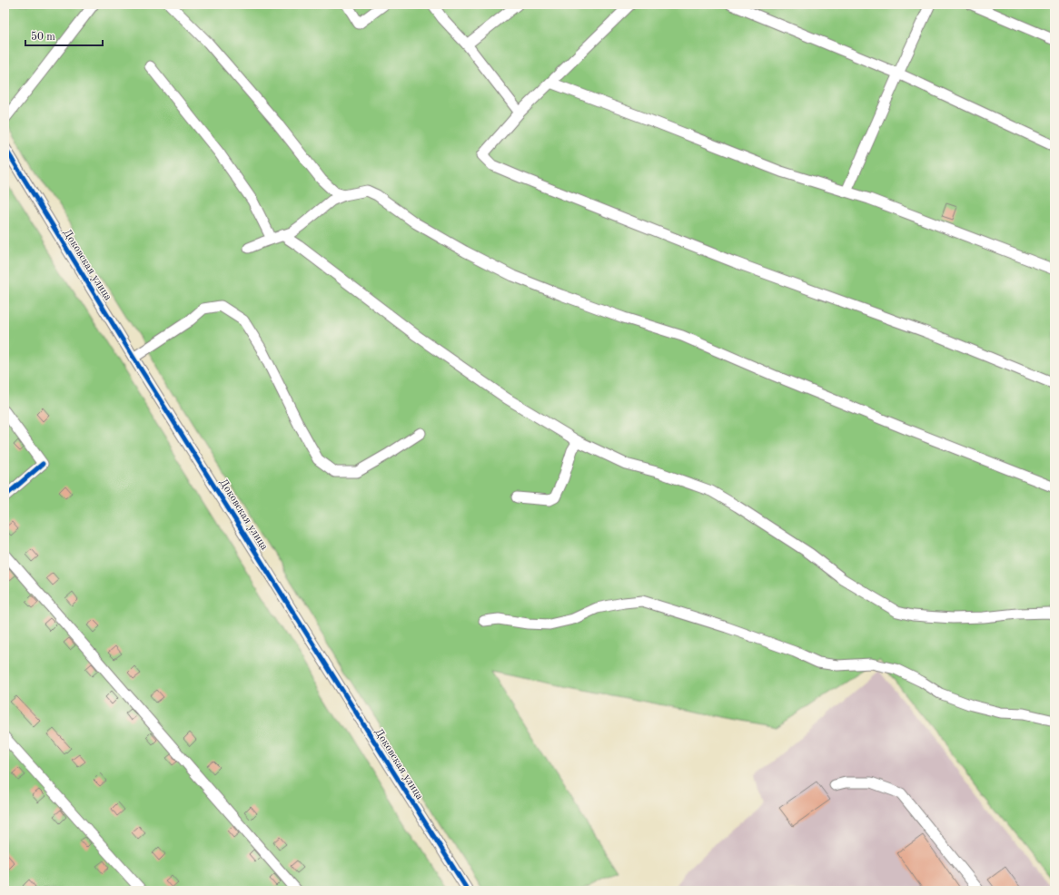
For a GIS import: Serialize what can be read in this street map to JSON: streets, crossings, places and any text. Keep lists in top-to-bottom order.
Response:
{
  "streets": {
    "street": ["Доковская улица"]
  },
  "scale_bar": "50 m"
}
